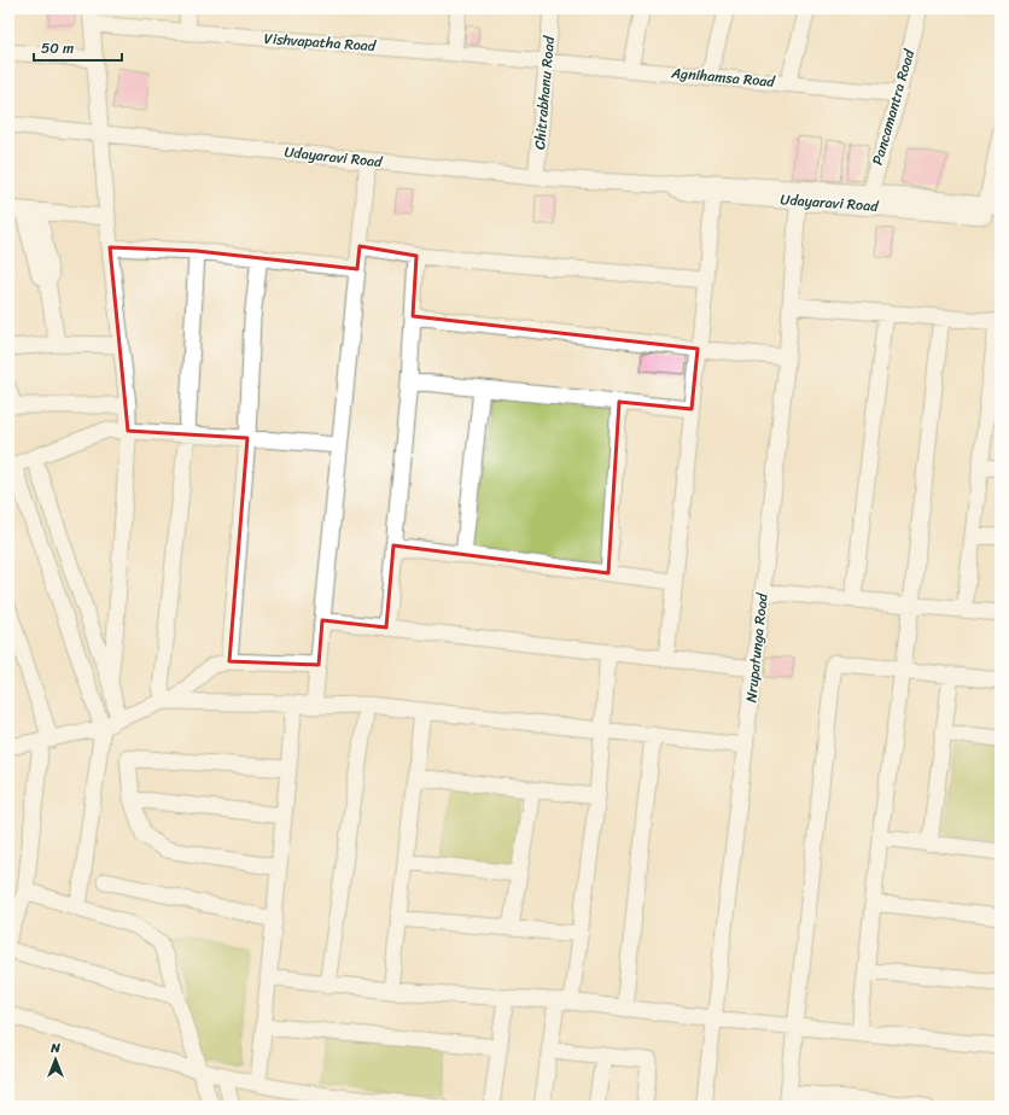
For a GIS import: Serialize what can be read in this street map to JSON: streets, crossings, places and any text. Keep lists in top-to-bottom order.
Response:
{
  "streets": {
    "street": [
      "Vishvapatha Road",
      "Agnihamsa Road",
      "Chitrabhanu Road",
      "Pancamantra Road",
      "Udayaravi Road",
      "Nrupatunga Road"
    ]
  },
  "crossings": [
    ["Vishvapatha Road", "Agnihamsa Road"],
    ["Vishvapatha Road", "Chitrabhanu Road"],
    ["Agnihamsa Road", "Chitrabhanu Road"],
    ["Agnihamsa Road", "Pancamantra Road"],
    ["Chitrabhanu Road", "Udayaravi Road"],
    ["Pancamantra Road", "Udayaravi Road"],
    ["Udayaravi Road", "Nrupatunga Road"]
  ],
  "scale_bar": "50 m",
  "north": "top"
}
